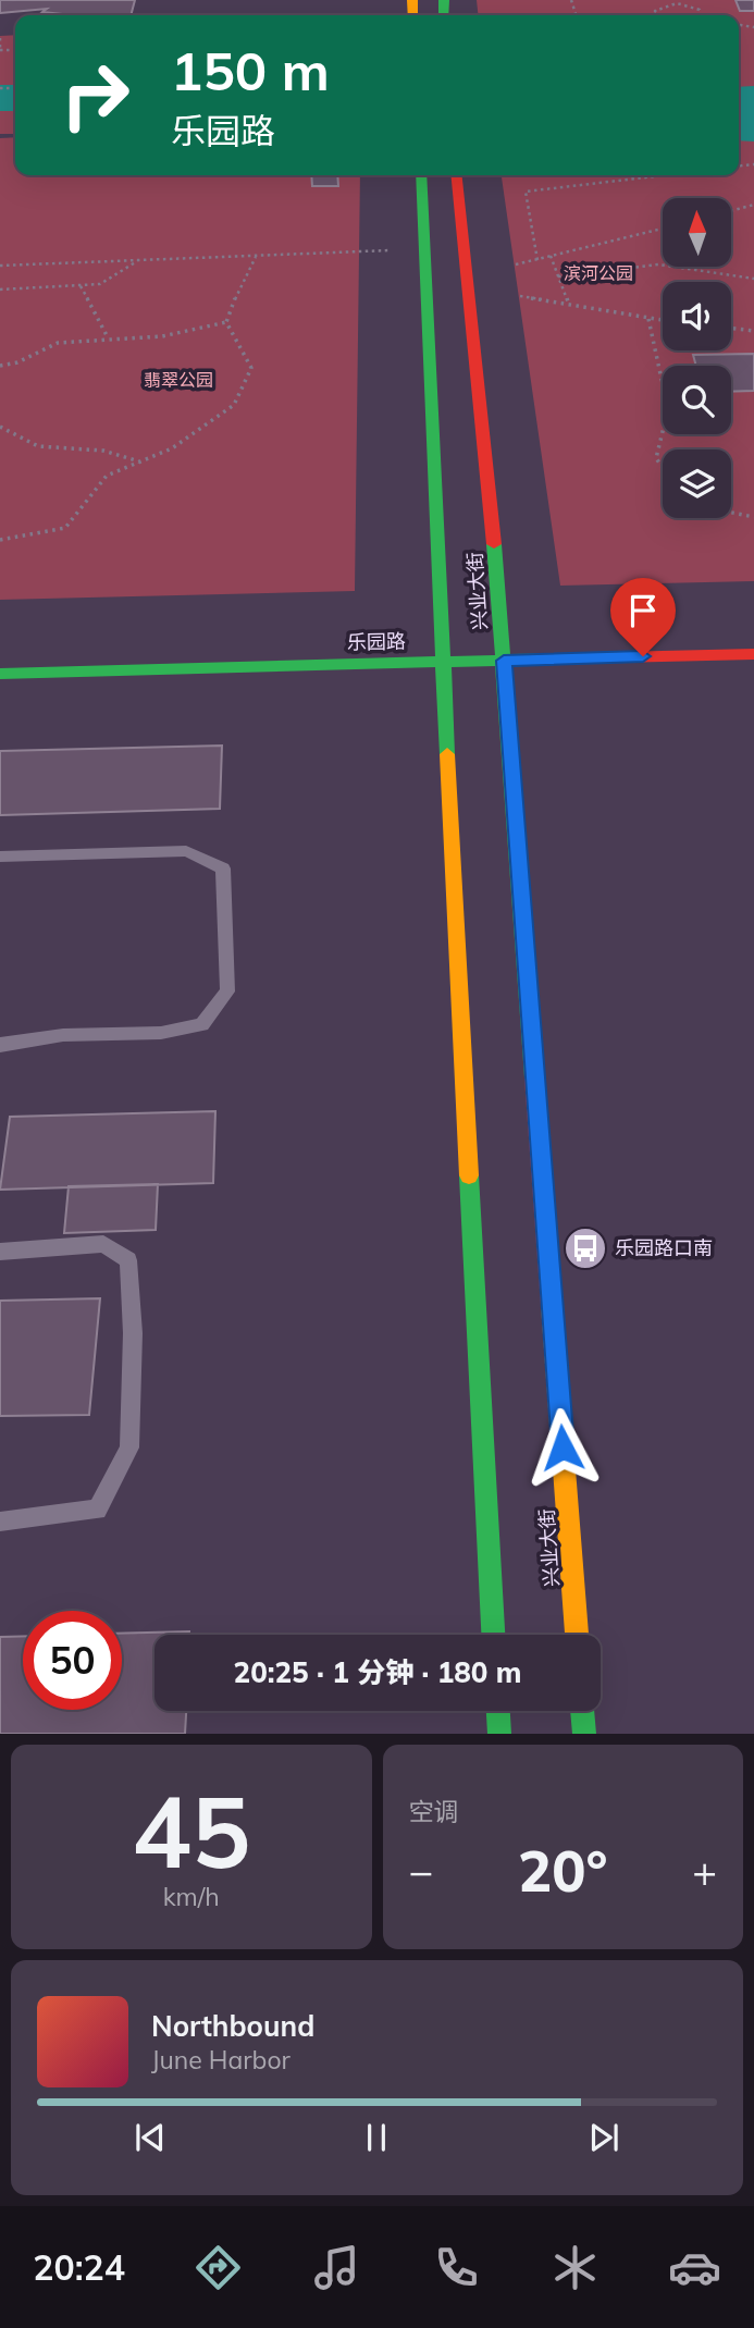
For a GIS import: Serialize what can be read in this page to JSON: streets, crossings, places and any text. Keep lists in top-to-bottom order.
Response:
{
  "streets": {
    "main road": ["兴业大街", "乐园路"]
  },
  "crossings": [
    ["兴业大街", "乐园路"]
  ],
  "parks": ["滨河公园", "翡翠公园"],
  "places": {
    "bus stop": ["乐园路口南"]
  },
  "north": "top",
  "page": {
    "turn": ["150 m", "乐园路"],
    "limit": "50",
    "trip": "20:25 · 1 分钟 · 180 m",
    "tile": [
      ["45", "km/h"],
      "空调"
    ],
    "heat": ["−", "20°", "+"],
    "song": ["Northbound", "June Harbor"],
    "tabs": "20:24"
  }
}
